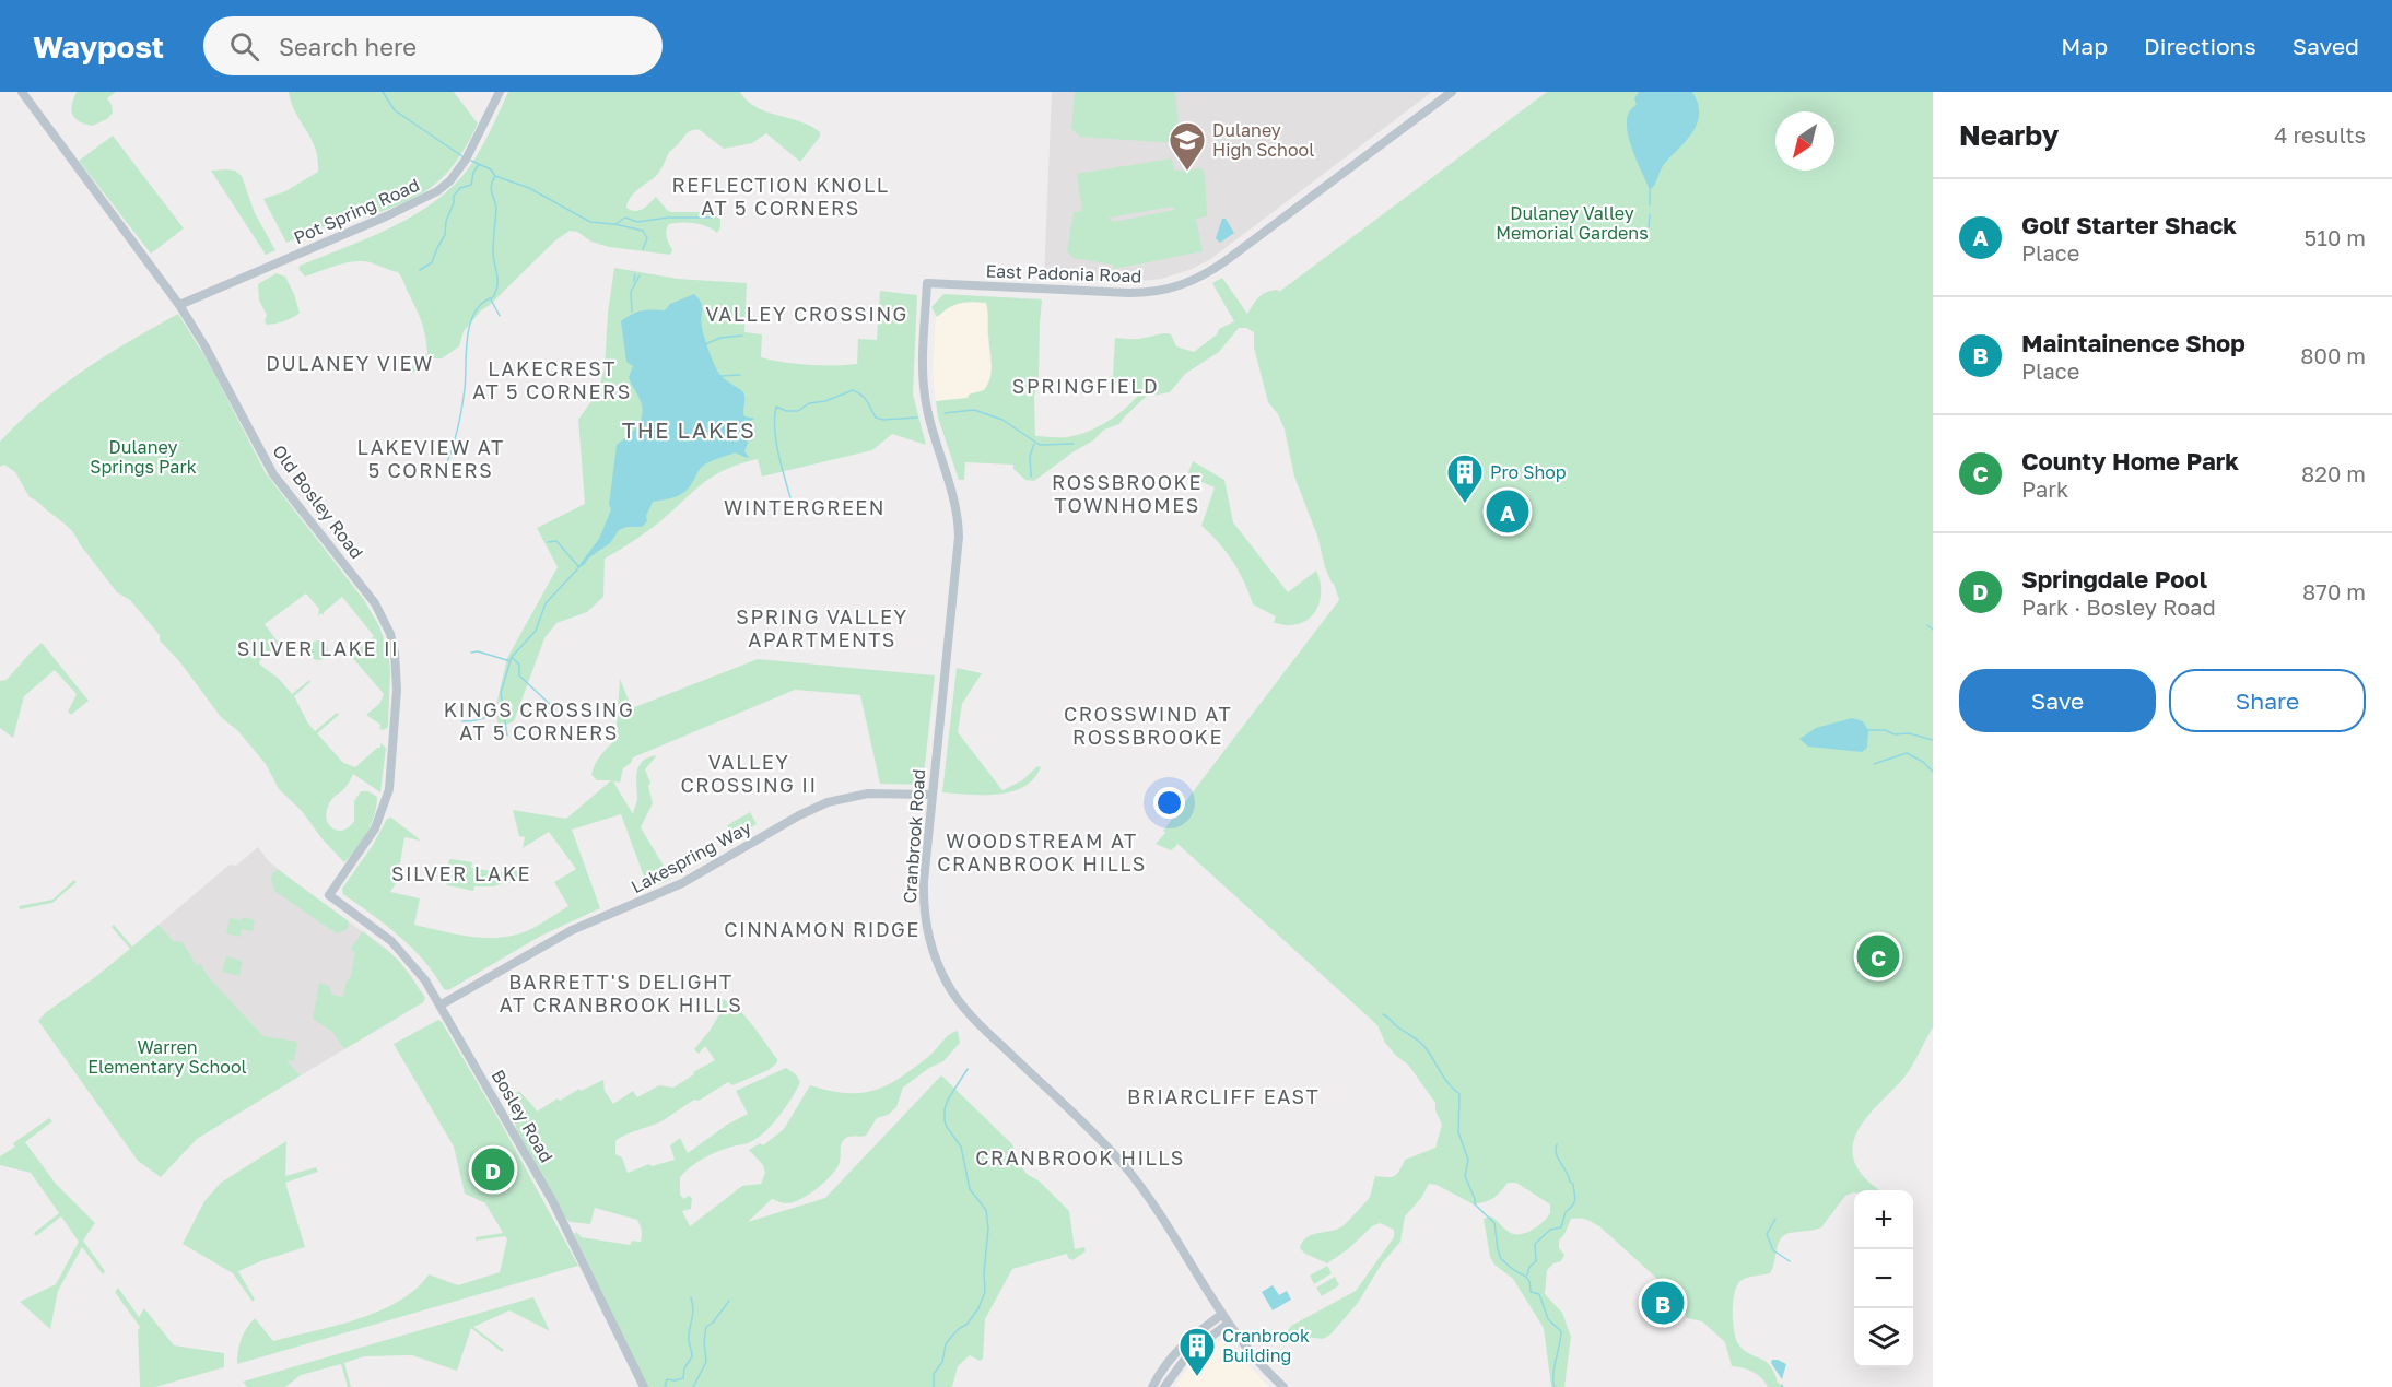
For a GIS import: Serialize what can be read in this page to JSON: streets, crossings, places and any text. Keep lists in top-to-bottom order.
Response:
{
  "streets": {
    "street": [
      "Pot Spring Road",
      "East Padonia Road",
      "Old Bosley Road",
      "Cranbrook Road",
      "Lakespring Way",
      "Bosley Road"
    ]
  },
  "crossings": [
    ["Pot Spring Road", "Old Bosley Road"],
    ["East Padonia Road", "Cranbrook Road"],
    ["Old Bosley Road", "Bosley Road"],
    ["Cranbrook Road", "Lakespring Way"],
    ["Lakespring Way", "Bosley Road"]
  ],
  "districts": [
    "REFLECTION KNOLL AT 5 CORNERS",
    "VALLEY CROSSING",
    "DULANEY VIEW",
    "LAKECREST AT 5 CORNERS",
    "SPRINGFIELD",
    "THE LAKES",
    "LAKEVIEW AT 5 CORNERS",
    "ROSSBROOKE TOWNHOMES",
    "WINTERGREEN",
    "SPRING VALLEY APARTMENTS",
    "SILVER LAKE II",
    "KINGS CROSSING AT 5 CORNERS",
    "CROSSWIND AT ROSSBROOKE",
    "VALLEY CROSSING II",
    "WOODSTREAM AT CRANBROOK HILLS",
    "SILVER LAKE",
    "CINNAMON RIDGE",
    "BARRETT'S DELIGHT AT CRANBROOK HILLS",
    "BRIARCLIFF EAST",
    "CRANBROOK HILLS"
  ],
  "parks": ["Dulaney Valley Memorial Gardens", "Dulaney Springs Park", "Warren Elementary School"],
  "places": {
    "school or university": ["Dulaney High School"],
    "building": ["Pro Shop", "Cranbrook Building"]
  },
  "north": "bottom left",
  "page": {
    "header": "Waypost",
    "search": "Search here",
    "nav": ["Map", "Directions", "Saved"],
    "heading": ["Nearby", "4 results"],
    "list": [
      {
        "mark": "A",
        "name": "Golf Starter Shack",
        "note": "Place",
        "value": "510 m"
      },
      {
        "mark": "B",
        "name": "Maintainence Shop",
        "note": "Place",
        "value": "800 m"
      },
      {
        "mark": "C",
        "name": "County Home Park",
        "note": "Park",
        "value": "820 m"
      },
      {
        "mark": "D",
        "name": "Springdale Pool",
        "note": "Park · Bosley Road",
        "value": "870 m"
      }
    ],
    "pins": [
      "A",
      "C",
      "D",
      "B"
    ],
    "buttons": ["Save", "Share"],
    "map_buttons": ["+", "−"]
  }
}
